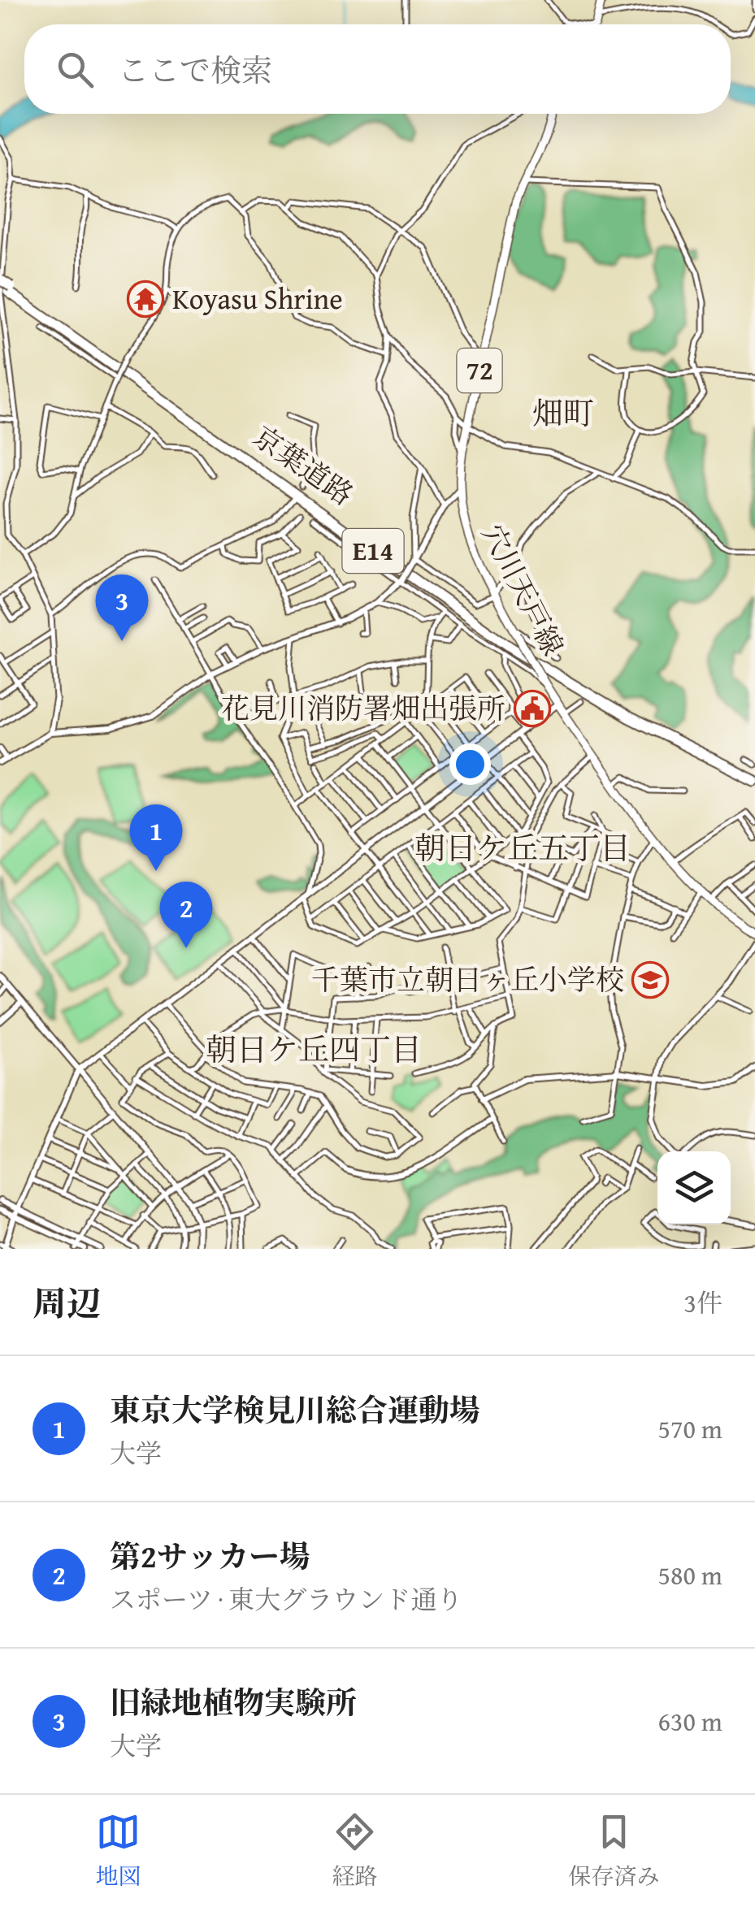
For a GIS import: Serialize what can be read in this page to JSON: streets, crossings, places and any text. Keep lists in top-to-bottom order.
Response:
{
  "streets": {
    "highway": ["京葉道路", "E14"],
    "main road": ["72", "穴川天戸線"]
  },
  "districts": ["畑町", "朝日ケ丘五丁目", "朝日ケ丘四丁目"],
  "places": {
    "temple": ["Koyasu Shrine"],
    "public building": ["花見川消防署畑出張所"],
    "school or university": ["千葉市立朝日ヶ丘小学校"]
  },
  "page": {
    "search": "ここで検索",
    "pins": ["3", "1", "2"],
    "heading": ["周辺", "3件"],
    "list": [
      {
        "mark": "1",
        "name": "東京大学検見川総合運動場",
        "note": "大学",
        "value": "570 m"
      },
      {
        "mark": "2",
        "name": "第2サッカー場",
        "note": "スポーツ · 東大グラウンド通り",
        "value": "580 m"
      },
      {
        "mark": "3",
        "name": "旧緑地植物実験所",
        "note": "大学",
        "value": "630 m"
      }
    ],
    "nav": ["地図", "経路", "保存済み"]
  }
}
